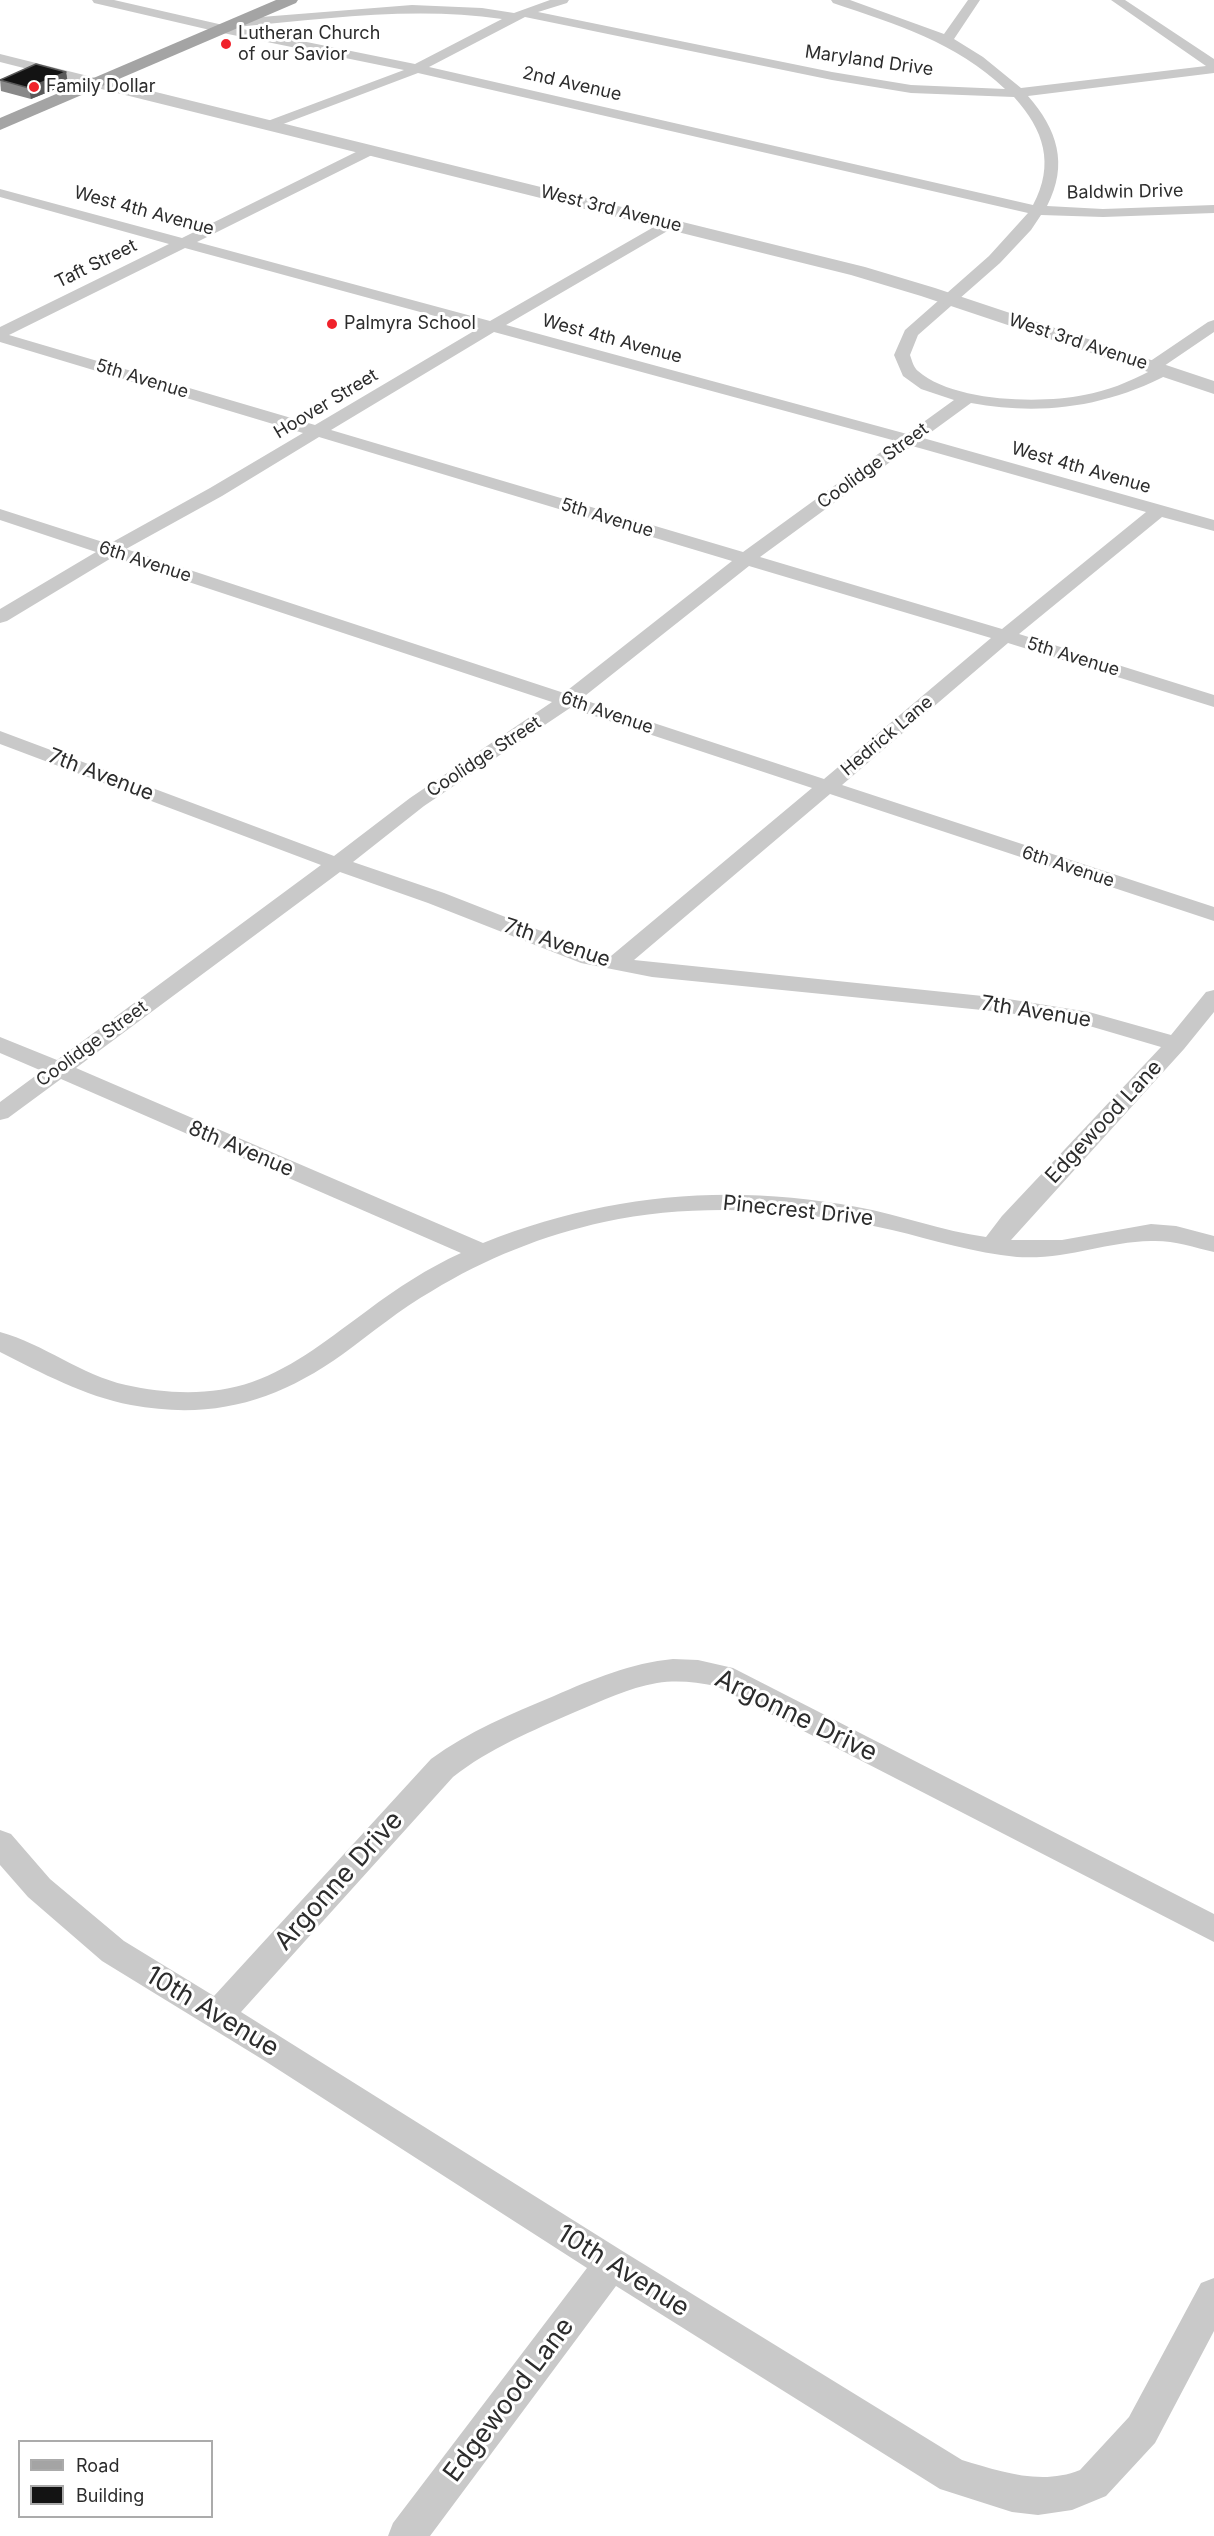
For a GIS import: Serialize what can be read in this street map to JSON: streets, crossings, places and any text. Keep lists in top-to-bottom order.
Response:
{
  "streets": {
    "street": [
      "Maryland Drive",
      "2nd Avenue",
      "Baldwin Drive",
      "West 3rd Avenue",
      "West 4th Avenue",
      "Taft Street",
      "5th Avenue",
      "Hoover Street",
      "Coolidge Street",
      "6th Avenue",
      "Hedrick Lane",
      "7th Avenue",
      "Edgewood Lane",
      "8th Avenue",
      "Pinecrest Drive",
      "Argonne Drive",
      "10th Avenue"
    ]
  },
  "crossings": [
    ["Maryland Drive", "2nd Avenue"],
    ["2nd Avenue", "Baldwin Drive"],
    ["West 3rd Avenue", "Taft Street"],
    ["West 3rd Avenue", "Hoover Street"],
    ["West 4th Avenue", "Taft Street"],
    ["West 4th Avenue", "Hoover Street"],
    ["West 4th Avenue", "Coolidge Street"],
    ["West 4th Avenue", "Hedrick Lane"],
    ["Taft Street", "5th Avenue"],
    ["5th Avenue", "Hoover Street"],
    ["5th Avenue", "Coolidge Street"],
    ["5th Avenue", "Hedrick Lane"],
    ["Hoover Street", "6th Avenue"],
    ["Coolidge Street", "6th Avenue"],
    ["Coolidge Street", "7th Avenue"],
    ["Coolidge Street", "8th Avenue"],
    ["6th Avenue", "Hedrick Lane"],
    ["Hedrick Lane", "7th Avenue"],
    ["7th Avenue", "Edgewood Lane"],
    ["Edgewood Lane", "Pinecrest Drive"],
    ["Edgewood Lane", "10th Avenue"],
    ["8th Avenue", "Pinecrest Drive"],
    ["Argonne Drive", "10th Avenue"]
  ],
  "places": ["Lutheran Church of our Savior", "Family Dollar", "Palmyra School"],
  "legend": ["Road", "Building"]
}
